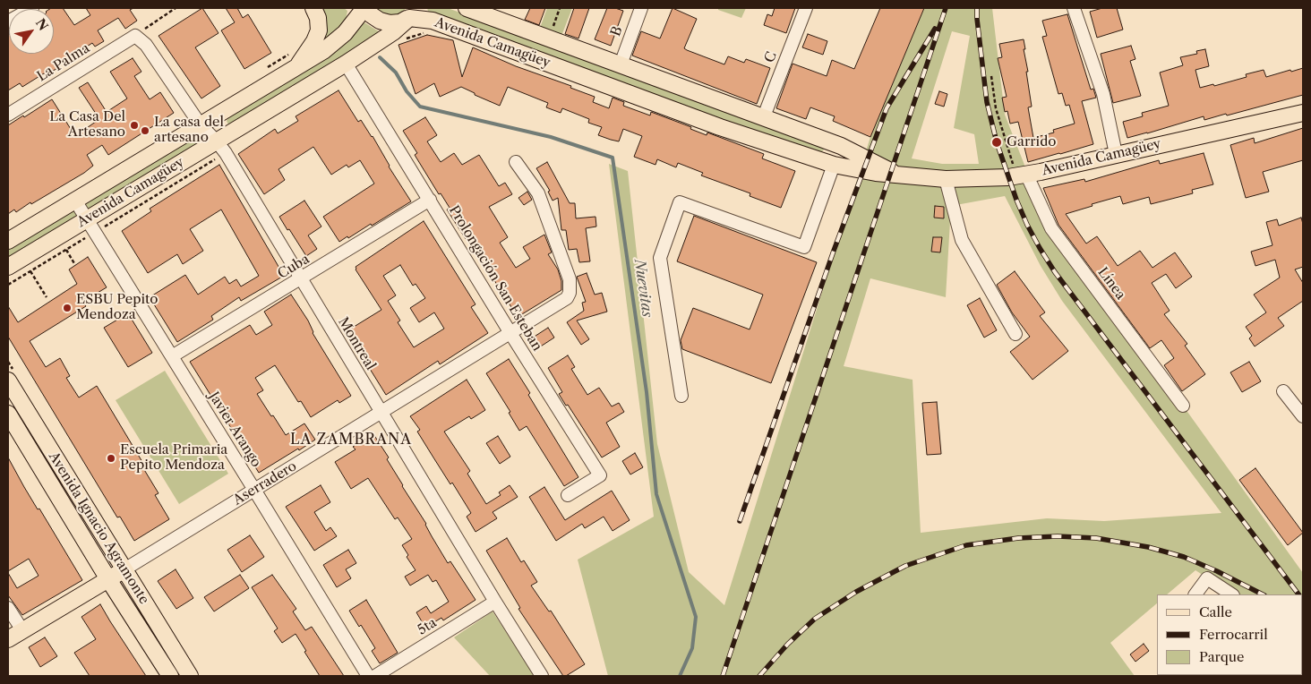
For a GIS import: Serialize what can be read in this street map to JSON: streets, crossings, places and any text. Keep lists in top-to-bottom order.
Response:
{
  "streets": {
    "main road": ["Avenida Camagüey", "Aserradero", "Avenida Ignacio Agramonte"],
    "street": [
      "B",
      "C",
      "La Palma",
      "Cuba",
      "Prolongación San Esteban",
      "Línea",
      "Montreal",
      "Javier Arango",
      "5ta"
    ]
  },
  "crossings": [
    ["B", "Avenida Camagüey"],
    ["Avenida Camagüey", "C"],
    ["Avenida Camagüey", "Prolongación San Esteban"],
    ["Avenida Camagüey", "Línea"],
    ["Avenida Camagüey", "Montreal"],
    ["Avenida Camagüey", "Javier Arango"],
    ["La Palma", "Montreal"],
    ["Cuba", "Prolongación San Esteban"],
    ["Cuba", "Montreal"],
    ["Cuba", "Javier Arango"],
    ["Prolongación San Esteban", "Aserradero"],
    ["Montreal", "Aserradero"],
    ["Montreal", "5ta"],
    ["Javier Arango", "Aserradero"],
    ["Aserradero", "Avenida Ignacio Agramonte"]
  ],
  "districts": ["LA ZAMBRANA"],
  "water": ["Nuevitas"],
  "places": [
    "La Casa Del Artesano",
    "La casa del artesano",
    "Garrido",
    "ESBU Pepito Mendoza",
    "Escuela Primaria Pepito Mendoza"
  ],
  "legend": ["Calle", "Ferrocarril", "Parque"],
  "north": "top right"
}
